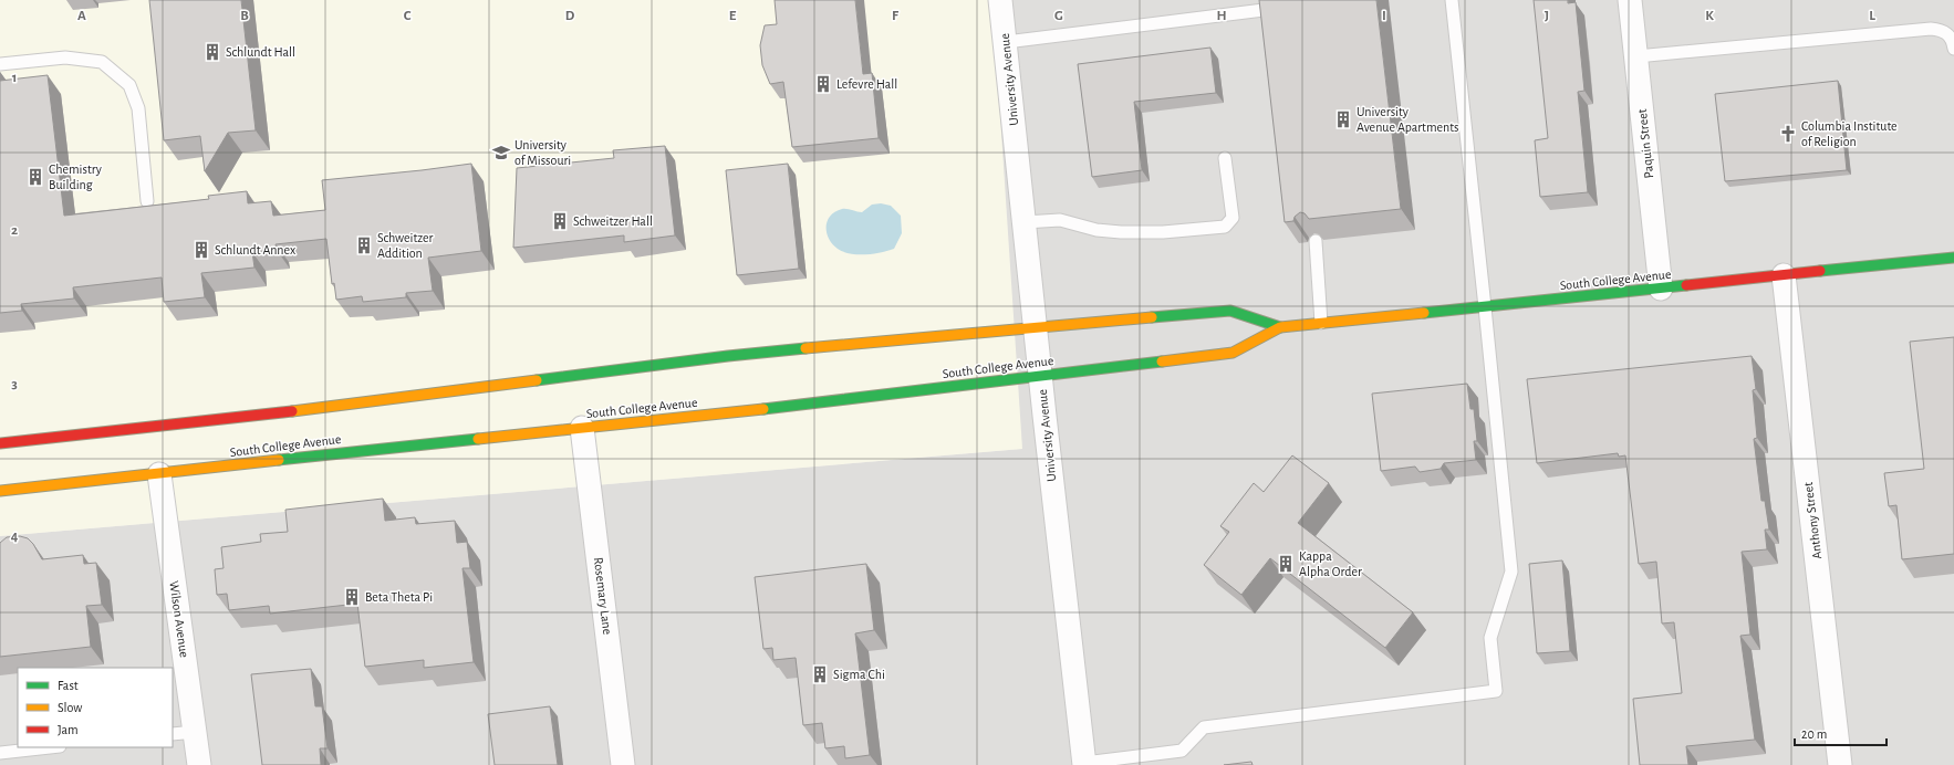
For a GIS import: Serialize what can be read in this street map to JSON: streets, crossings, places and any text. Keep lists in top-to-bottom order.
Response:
{
  "streets": {
    "main road": ["South College Avenue"],
    "street": [
      "University Avenue",
      "Paquin Street",
      "Anthony Street",
      "Rosemary Lane",
      "Wilson Avenue"
    ]
  },
  "crossings": [
    ["University Avenue", "South College Avenue"],
    ["Paquin Street", "South College Avenue"],
    ["South College Avenue", "Anthony Street"],
    ["South College Avenue", "Rosemary Lane"],
    ["South College Avenue", "Wilson Avenue"]
  ],
  "places": {
    "building": [
      "Schlundt Hall",
      "Lefevre Hall",
      "University Avenue Apartments",
      "Chemistry Building",
      "Schweitzer Hall",
      "Schweitzer Addition",
      "Schlundt Annex",
      "Kappa Alpha Order",
      "Beta Theta Pi",
      "Sigma Chi"
    ],
    "church": ["Columbia Institute of Religion"],
    "school or university": ["University of Missouri"]
  },
  "legend": ["Fast", "Slow", "Jam"],
  "scale_bar": "20 m",
  "grid": {
    "columns": [
      "A",
      "B",
      "C",
      "D",
      "E",
      "F",
      "G",
      "H",
      "I",
      "J",
      "K",
      "L"
    ],
    "rows": [
      "1",
      "2",
      "3",
      "4"
    ]
  }
}
